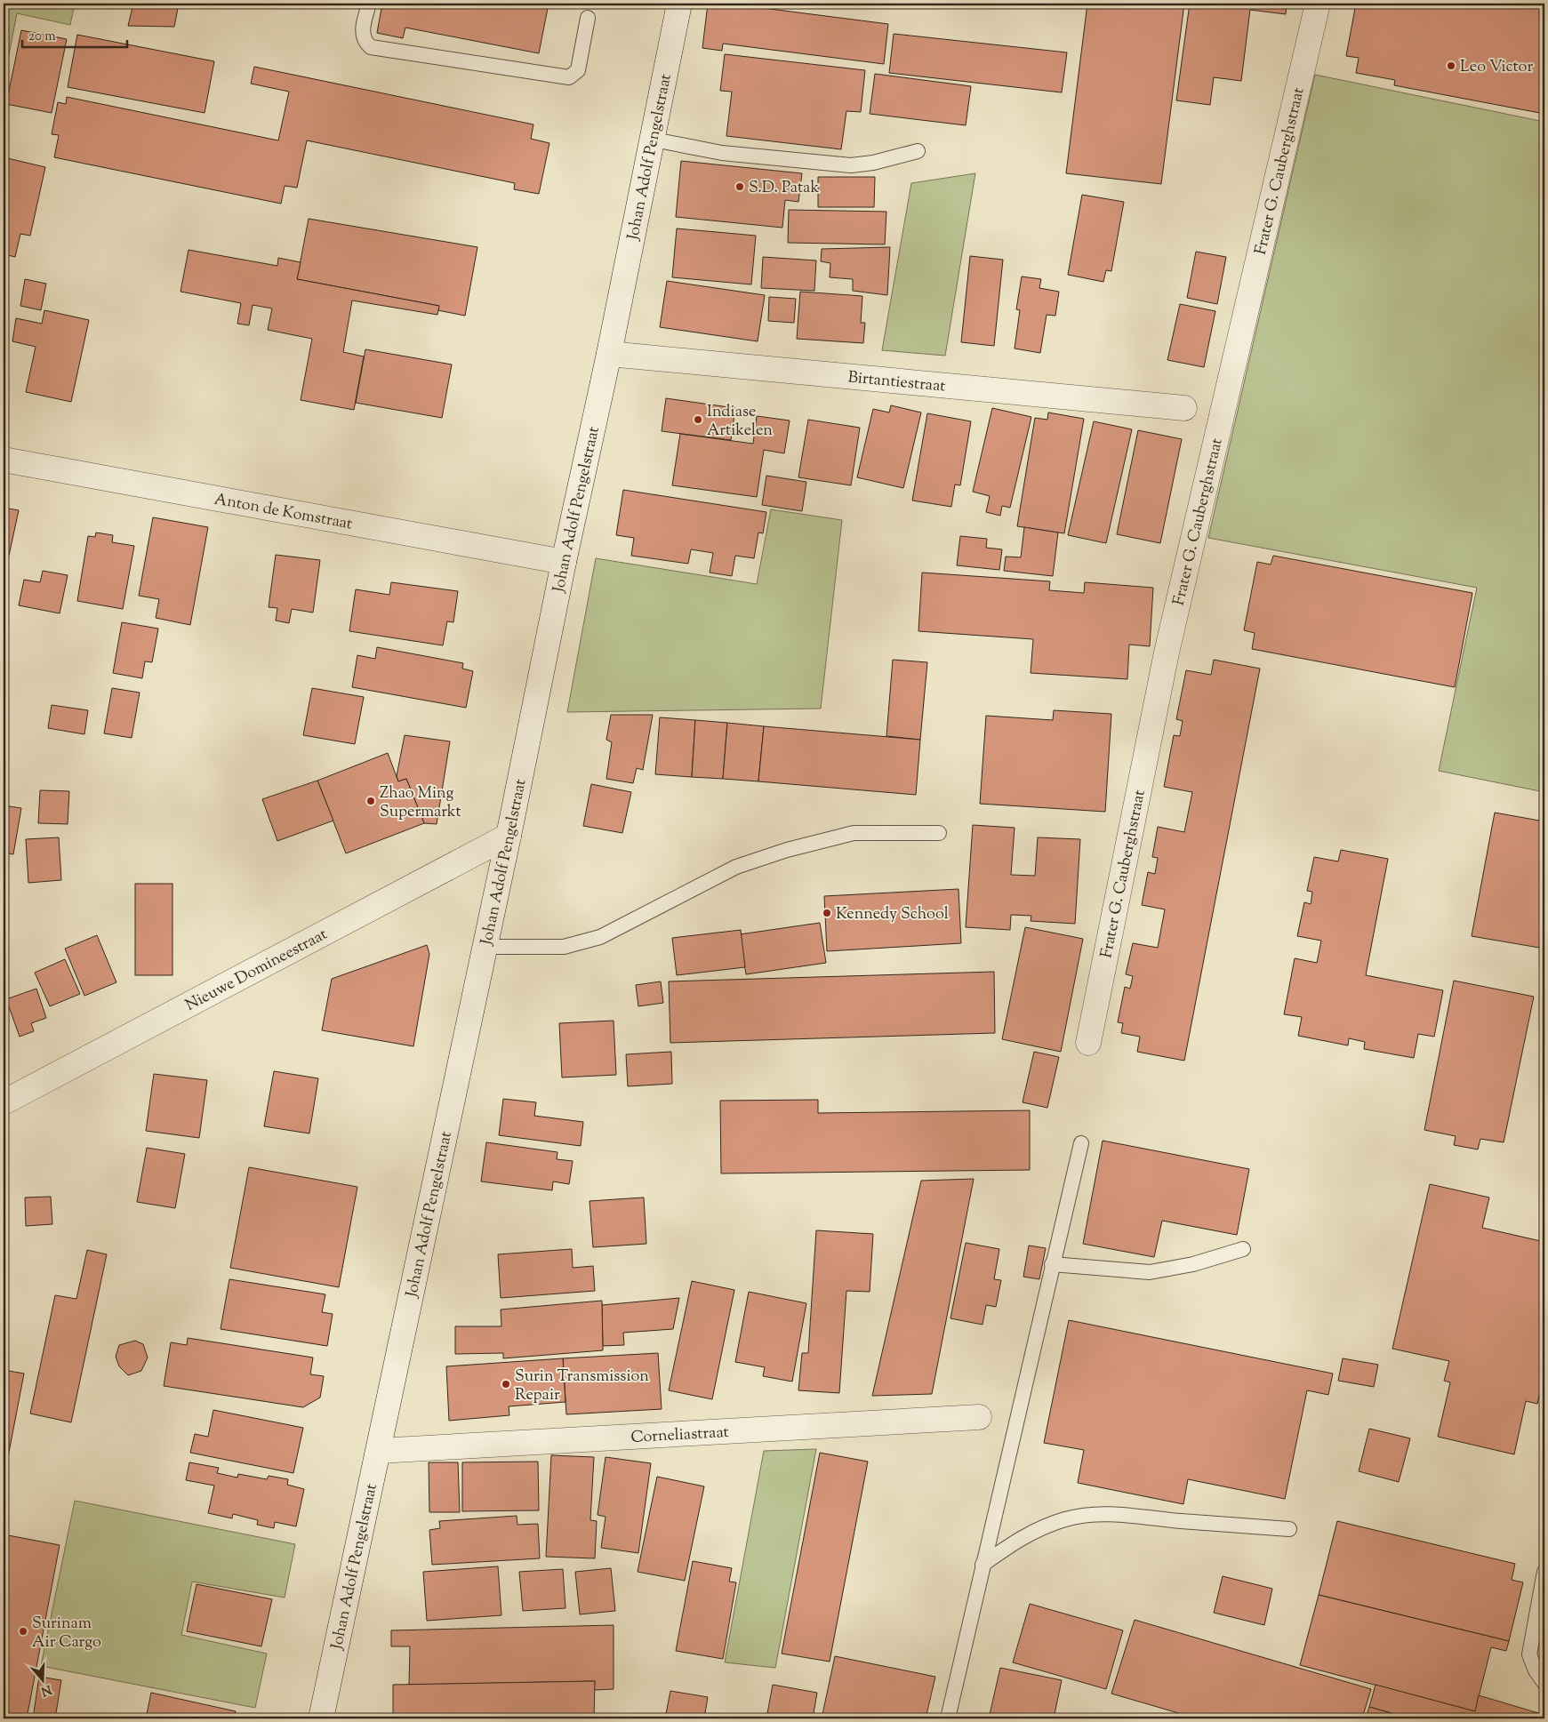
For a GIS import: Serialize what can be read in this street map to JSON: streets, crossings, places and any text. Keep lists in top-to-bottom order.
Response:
{
  "streets": {
    "street": [
      "Johan Adolf Pengelstraat",
      "Frater G. Cauberghstraat",
      "Birtantiestraat",
      "Anton de Komstraat",
      "Nieuwe Domineestraat",
      "Corneliastraat"
    ]
  },
  "crossings": [
    ["Johan Adolf Pengelstraat", "Birtantiestraat"],
    ["Johan Adolf Pengelstraat", "Anton de Komstraat"],
    ["Johan Adolf Pengelstraat", "Nieuwe Domineestraat"],
    ["Johan Adolf Pengelstraat", "Corneliastraat"]
  ],
  "places": [
    "Leo Victor",
    "S.D. Patak",
    "Indiase Artikelen",
    "Zhao Ming Supermarkt",
    "Kennedy School",
    "Surin Transmission Repair",
    "Surinam Air Cargo"
  ],
  "scale_bar": "20 m",
  "north": "bottom"
}
